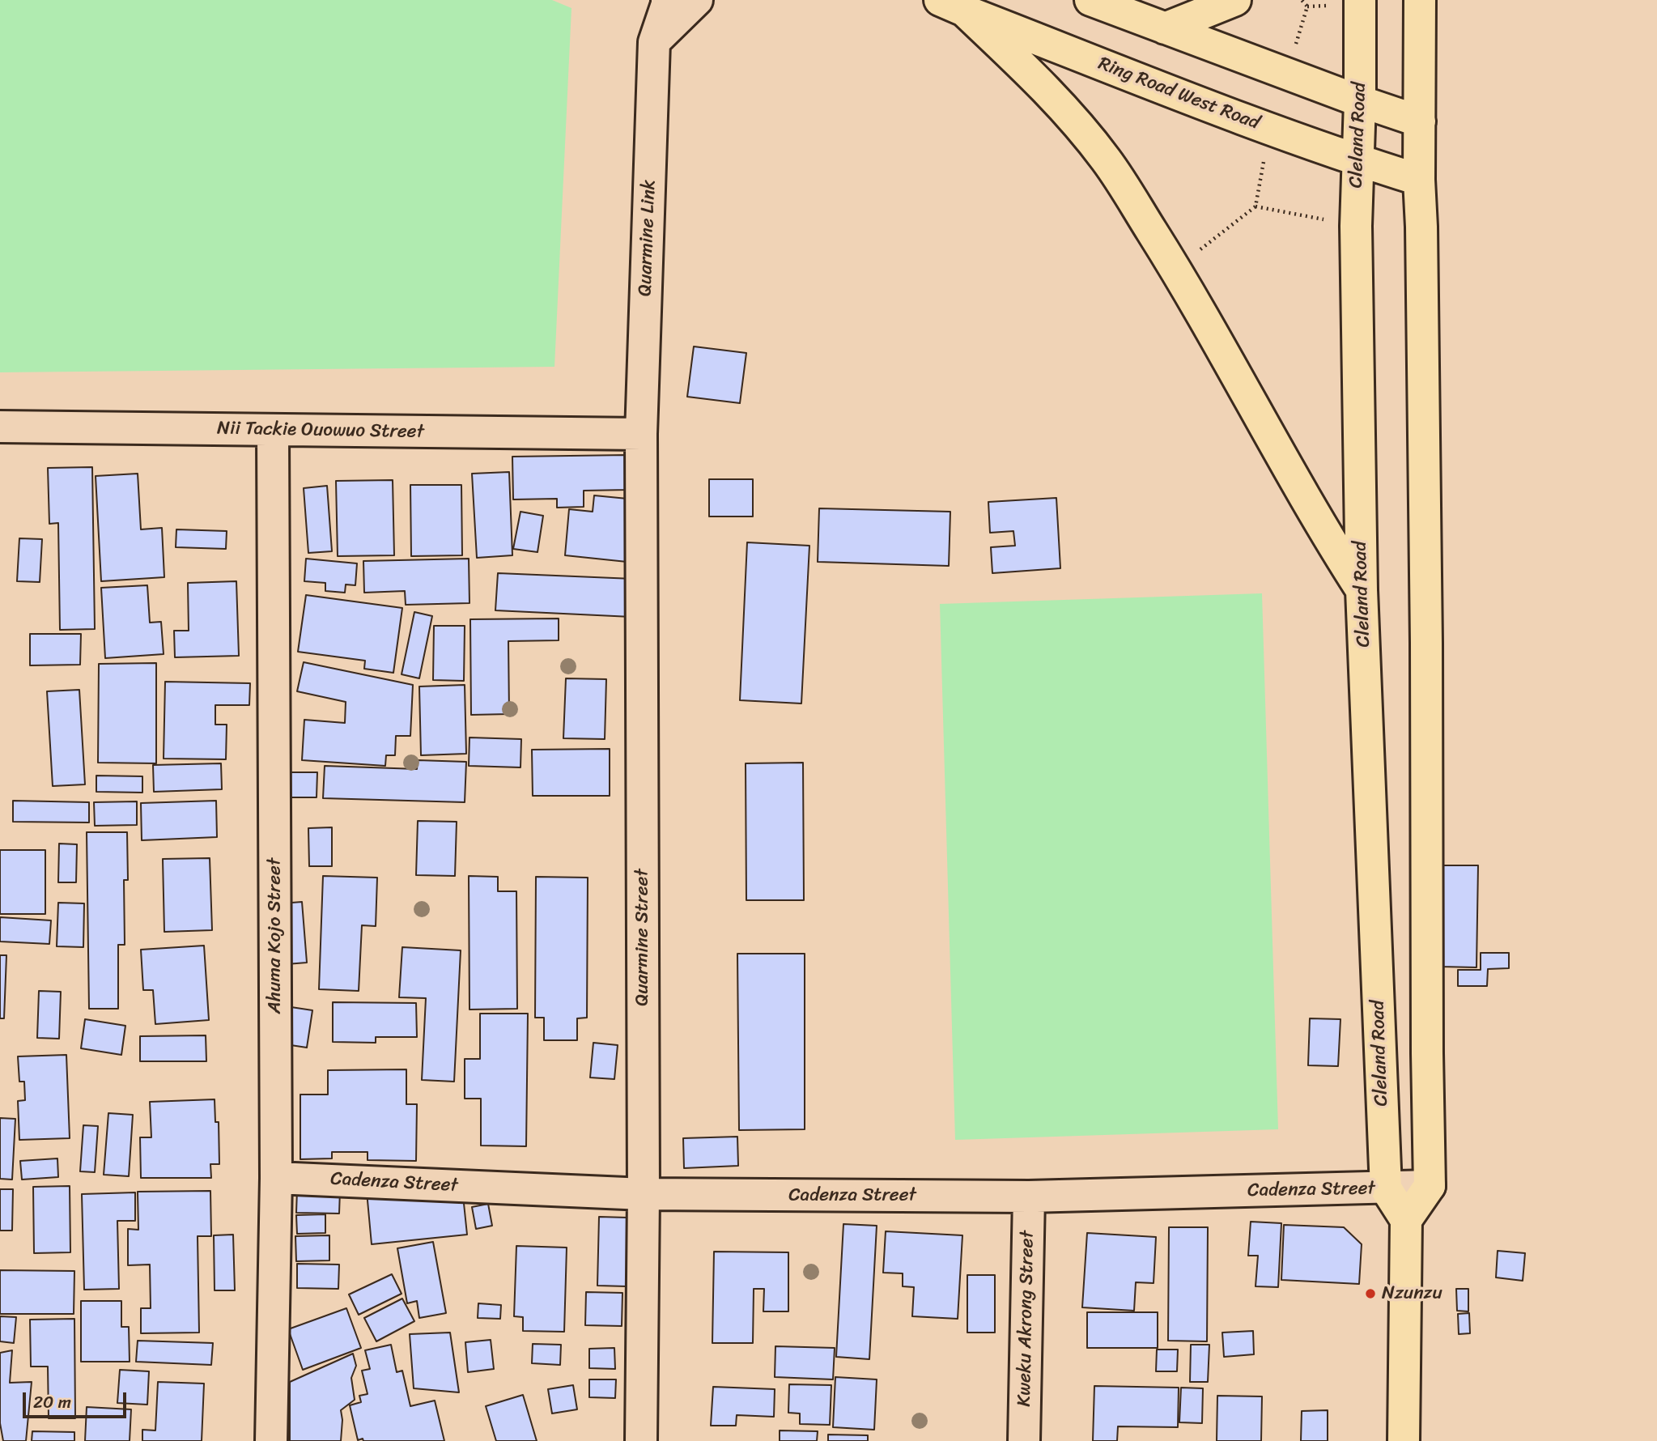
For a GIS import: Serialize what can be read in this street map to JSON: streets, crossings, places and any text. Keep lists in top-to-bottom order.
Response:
{
  "streets": {
    "main road": ["Ring Road West Road", "Cleland Road"],
    "street": [
      "Quarmine Link",
      "Nii Tackie Ouowuo Street",
      "Ahuma Kojo Street",
      "Quarmine Street",
      "Cadenza Street",
      "Kweku Akrong Street"
    ]
  },
  "crossings": [
    ["Ring Road West Road", "Cleland Road"],
    ["Cleland Road", "Cadenza Street"],
    ["Quarmine Link", "Nii Tackie Ouowuo Street"],
    ["Quarmine Link", "Quarmine Street"],
    ["Nii Tackie Ouowuo Street", "Ahuma Kojo Street"],
    ["Nii Tackie Ouowuo Street", "Quarmine Street"],
    ["Ahuma Kojo Street", "Cadenza Street"],
    ["Quarmine Street", "Cadenza Street"],
    ["Cadenza Street", "Kweku Akrong Street"]
  ],
  "places": ["Nzunzu"],
  "scale_bar": "20 m"
}
